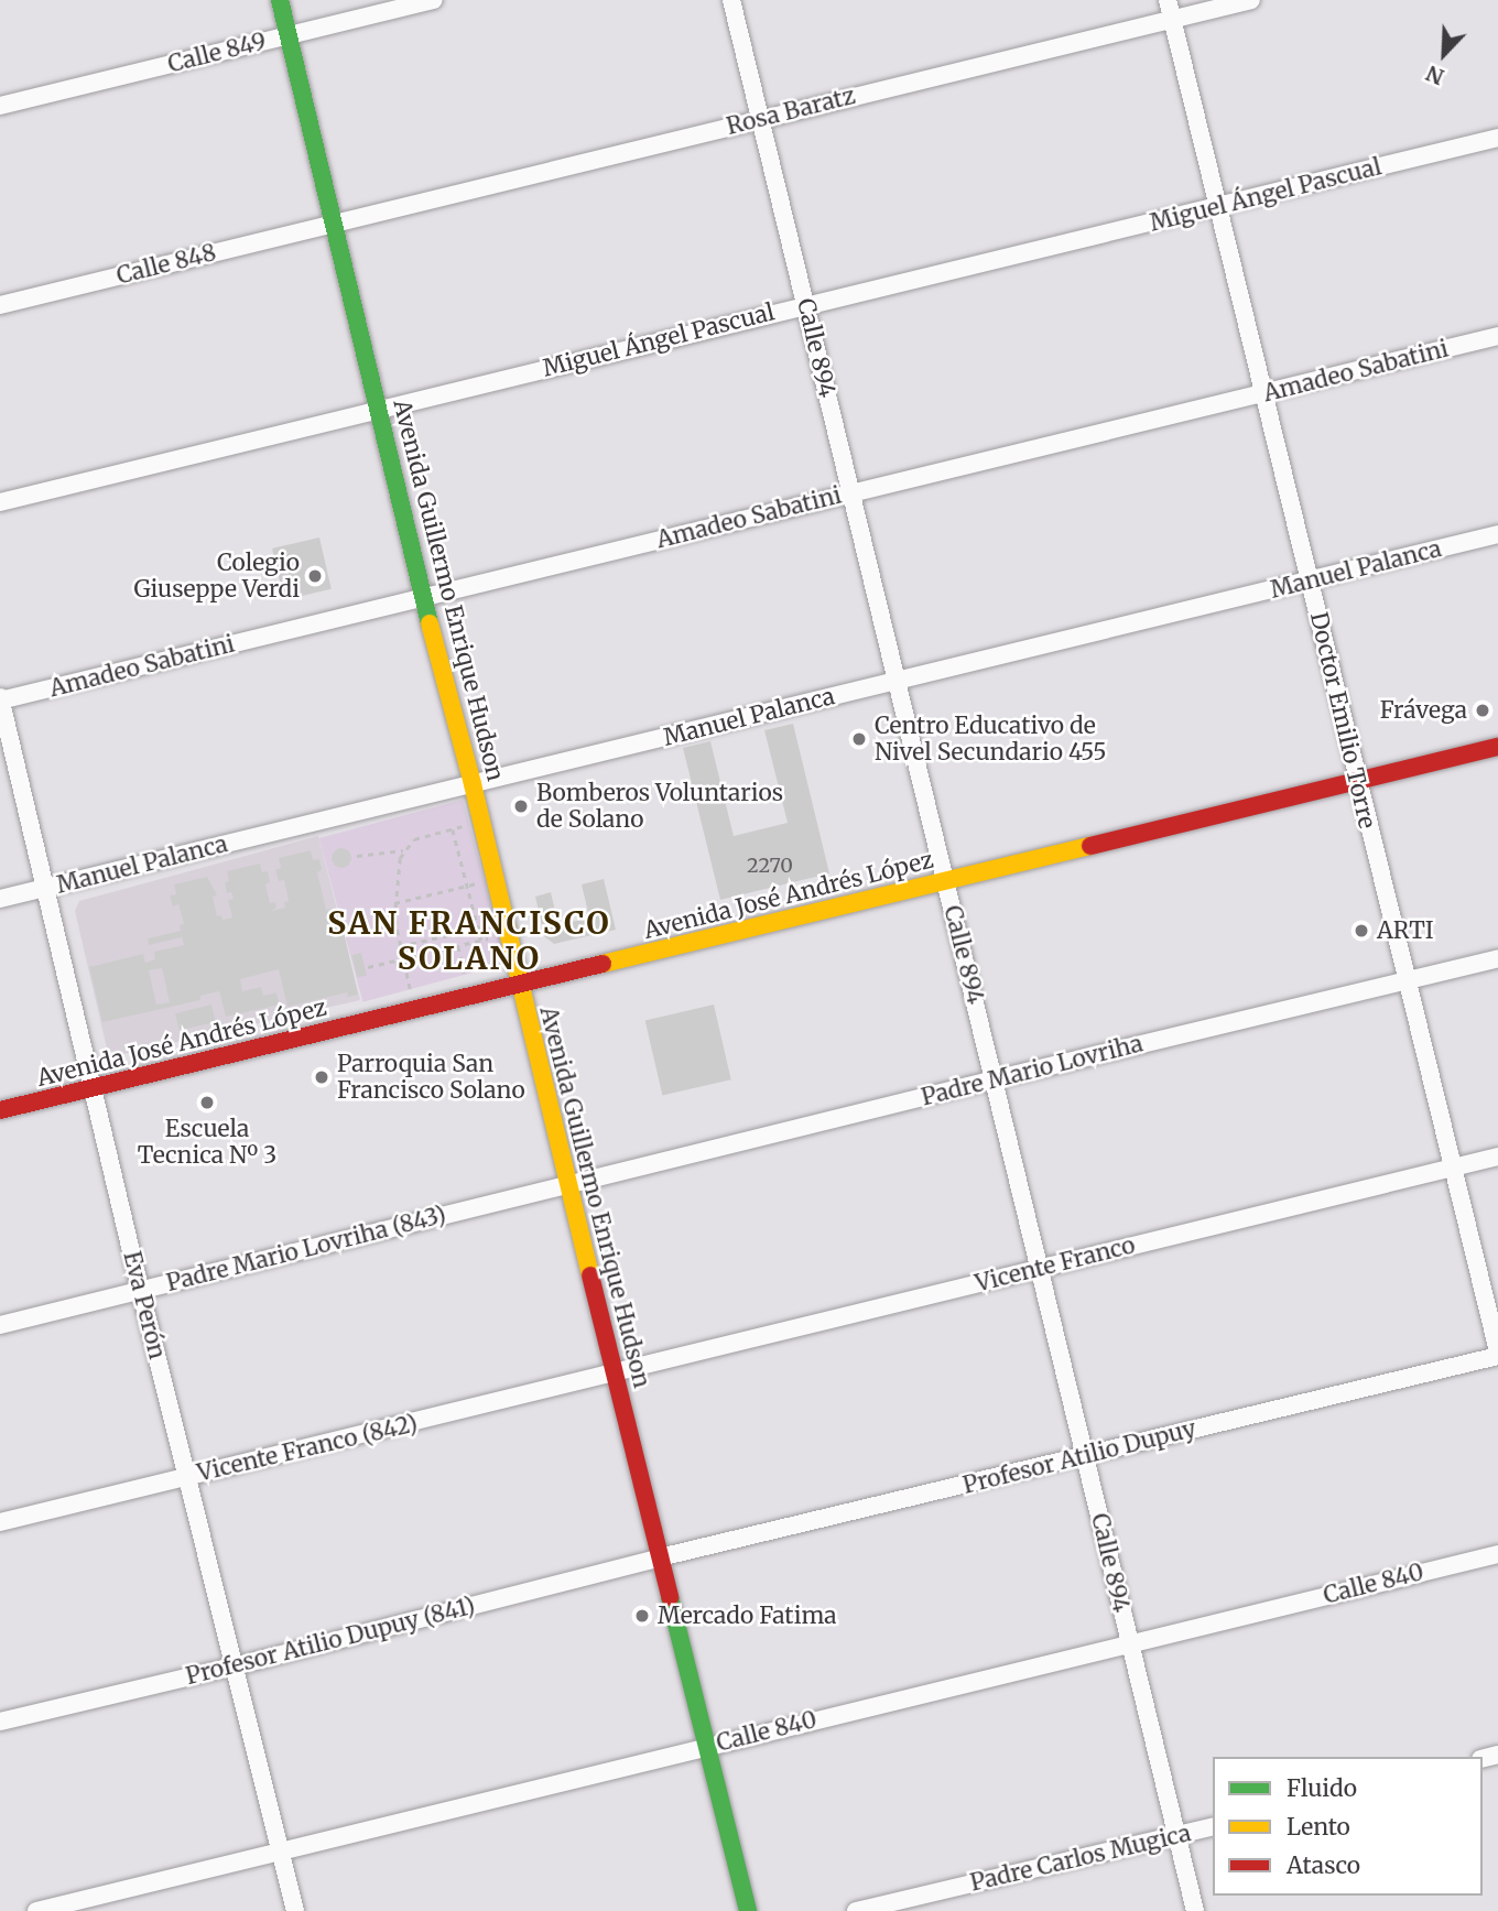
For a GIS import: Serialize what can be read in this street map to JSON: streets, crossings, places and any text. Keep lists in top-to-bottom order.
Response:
{
  "streets": {
    "street": [
      "Calle 849",
      "Rosa Baratz",
      "Miguel Ángel Pascual",
      "Calle 848",
      "Calle 894",
      "Amadeo Sabatini",
      "Manuel Palanca",
      "Avenida Guillermo Enrique Hudson",
      "Doctor Emilio Torre",
      "Avenida José Andrés López",
      "Padre Mario Lovriha",
      "Padre Mario Lovriha (843)",
      "Vicente Franco",
      "Eva Perón",
      "Vicente Franco (842)",
      "Profesor Atilio Dupuy",
      "Calle 840",
      "Profesor Atilio Dupuy (841)",
      "Padre Carlos Mugica"
    ]
  },
  "crossings": [
    ["Calle 849", "Avenida Guillermo Enrique Hudson"],
    ["Rosa Baratz", "Calle 848"],
    ["Rosa Baratz", "Calle 894"],
    ["Rosa Baratz", "Avenida Guillermo Enrique Hudson"],
    ["Rosa Baratz", "Doctor Emilio Torre"],
    ["Miguel Ángel Pascual", "Calle 894"],
    ["Miguel Ángel Pascual", "Avenida Guillermo Enrique Hudson"],
    ["Miguel Ángel Pascual", "Doctor Emilio Torre"],
    ["Calle 848", "Avenida Guillermo Enrique Hudson"],
    ["Calle 894", "Amadeo Sabatini"],
    ["Calle 894", "Manuel Palanca"],
    ["Calle 894", "Avenida José Andrés López"],
    ["Calle 894", "Padre Mario Lovriha"],
    ["Calle 894", "Vicente Franco"],
    ["Calle 894", "Profesor Atilio Dupuy"],
    ["Calle 894", "Calle 840"],
    ["Calle 894", "Padre Carlos Mugica"],
    ["Amadeo Sabatini", "Avenida Guillermo Enrique Hudson"],
    ["Amadeo Sabatini", "Doctor Emilio Torre"],
    ["Amadeo Sabatini", "Eva Perón"],
    ["Manuel Palanca", "Avenida Guillermo Enrique Hudson"],
    ["Manuel Palanca", "Doctor Emilio Torre"],
    ["Manuel Palanca", "Eva Perón"],
    ["Avenida Guillermo Enrique Hudson", "Avenida José Andrés López"],
    ["Avenida Guillermo Enrique Hudson", "Padre Mario Lovriha"],
    ["Avenida Guillermo Enrique Hudson", "Padre Mario Lovriha (843)"],
    ["Avenida Guillermo Enrique Hudson", "Vicente Franco"],
    ["Avenida Guillermo Enrique Hudson", "Vicente Franco (842)"],
    ["Avenida Guillermo Enrique Hudson", "Profesor Atilio Dupuy"],
    ["Avenida Guillermo Enrique Hudson", "Calle 840"],
    ["Avenida Guillermo Enrique Hudson", "Profesor Atilio Dupuy (841)"],
    ["Doctor Emilio Torre", "Avenida José Andrés López"],
    ["Doctor Emilio Torre", "Padre Mario Lovriha"],
    ["Doctor Emilio Torre", "Vicente Franco"],
    ["Doctor Emilio Torre", "Profesor Atilio Dupuy"],
    ["Avenida José Andrés López", "Eva Perón"],
    ["Padre Mario Lovriha", "Padre Mario Lovriha (843)"],
    ["Padre Mario Lovriha (843)", "Eva Perón"],
    ["Vicente Franco", "Vicente Franco (842)"],
    ["Eva Perón", "Vicente Franco (842)"],
    ["Eva Perón", "Calle 840"],
    ["Eva Perón", "Profesor Atilio Dupuy (841)"],
    ["Profesor Atilio Dupuy", "Profesor Atilio Dupuy (841)"]
  ],
  "districts": ["SAN FRANCISCO SOLANO"],
  "places": [
    "Colegio Giuseppe Verdi",
    "Frávega",
    "Centro Educativo de Nivel Secundario 455",
    "Bomberos Voluntarios de Solano",
    "ARTI",
    "Parroquia San Francisco Solano",
    "Escuela Tecnica Nº 3",
    "Mercado Fatima"
  ],
  "house_numbers": ["2270"],
  "legend": ["Fluido", "Lento", "Atasco"],
  "north": "bottom left"
}
